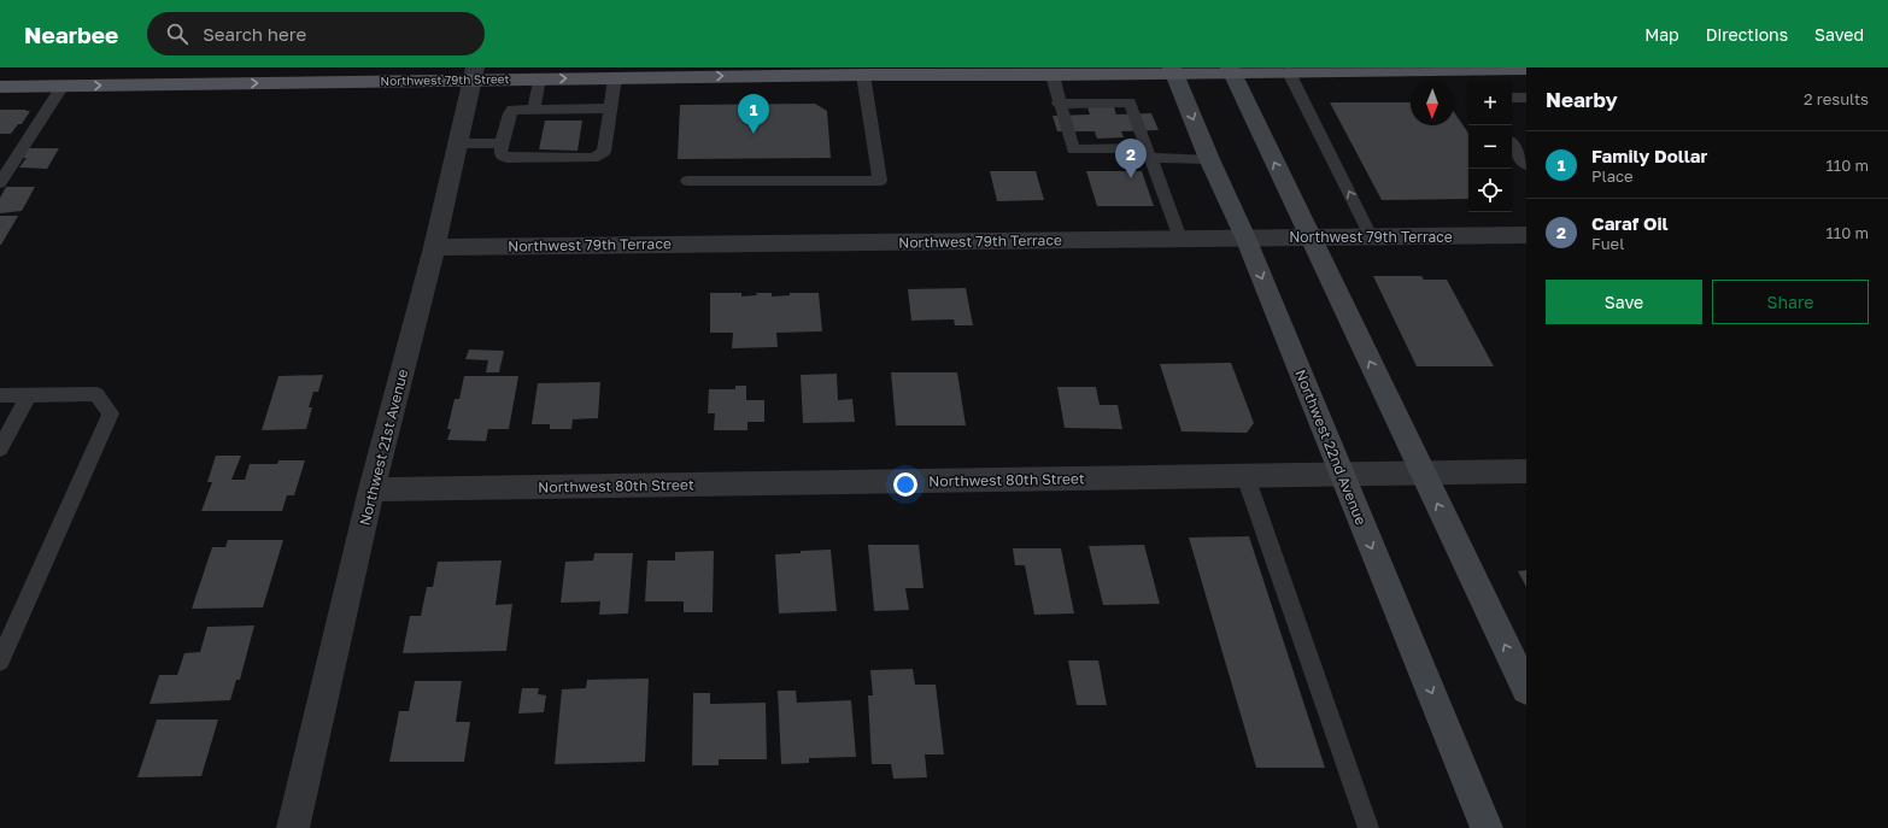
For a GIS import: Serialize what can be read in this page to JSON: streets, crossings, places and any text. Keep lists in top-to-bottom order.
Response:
{
  "streets": {
    "main road": ["Northwest 79th Street", "Northwest 22nd Avenue"],
    "street": ["Northwest 79th Terrace", "Northwest 21st Avenue", "Northwest 80th Street"]
  },
  "crossings": [
    ["Northwest 79th Street", "Northwest 21st Avenue"],
    ["Northwest 79th Street", "Northwest 22nd Avenue"],
    ["Northwest 79th Terrace", "Northwest 21st Avenue"],
    ["Northwest 79th Terrace", "Northwest 22nd Avenue"],
    ["Northwest 21st Avenue", "Northwest 80th Street"],
    ["Northwest 22nd Avenue", "Northwest 80th Street"]
  ],
  "one_way": ["Northwest 79th Street"],
  "north": "bottom",
  "page": {
    "header": "Nearbee",
    "search": "Search here",
    "nav": ["Map", "Directions", "Saved"],
    "heading": ["Nearby", "2 results"],
    "map_buttons": ["+", "−"],
    "pins": ["1", "2"],
    "list": [
      {
        "mark": "1",
        "name": "Family Dollar",
        "note": "Place",
        "value": "110 m"
      },
      {
        "mark": "2",
        "name": "Caraf Oil",
        "note": "Fuel",
        "value": "110 m"
      }
    ],
    "buttons": ["Save", "Share"]
  }
}
